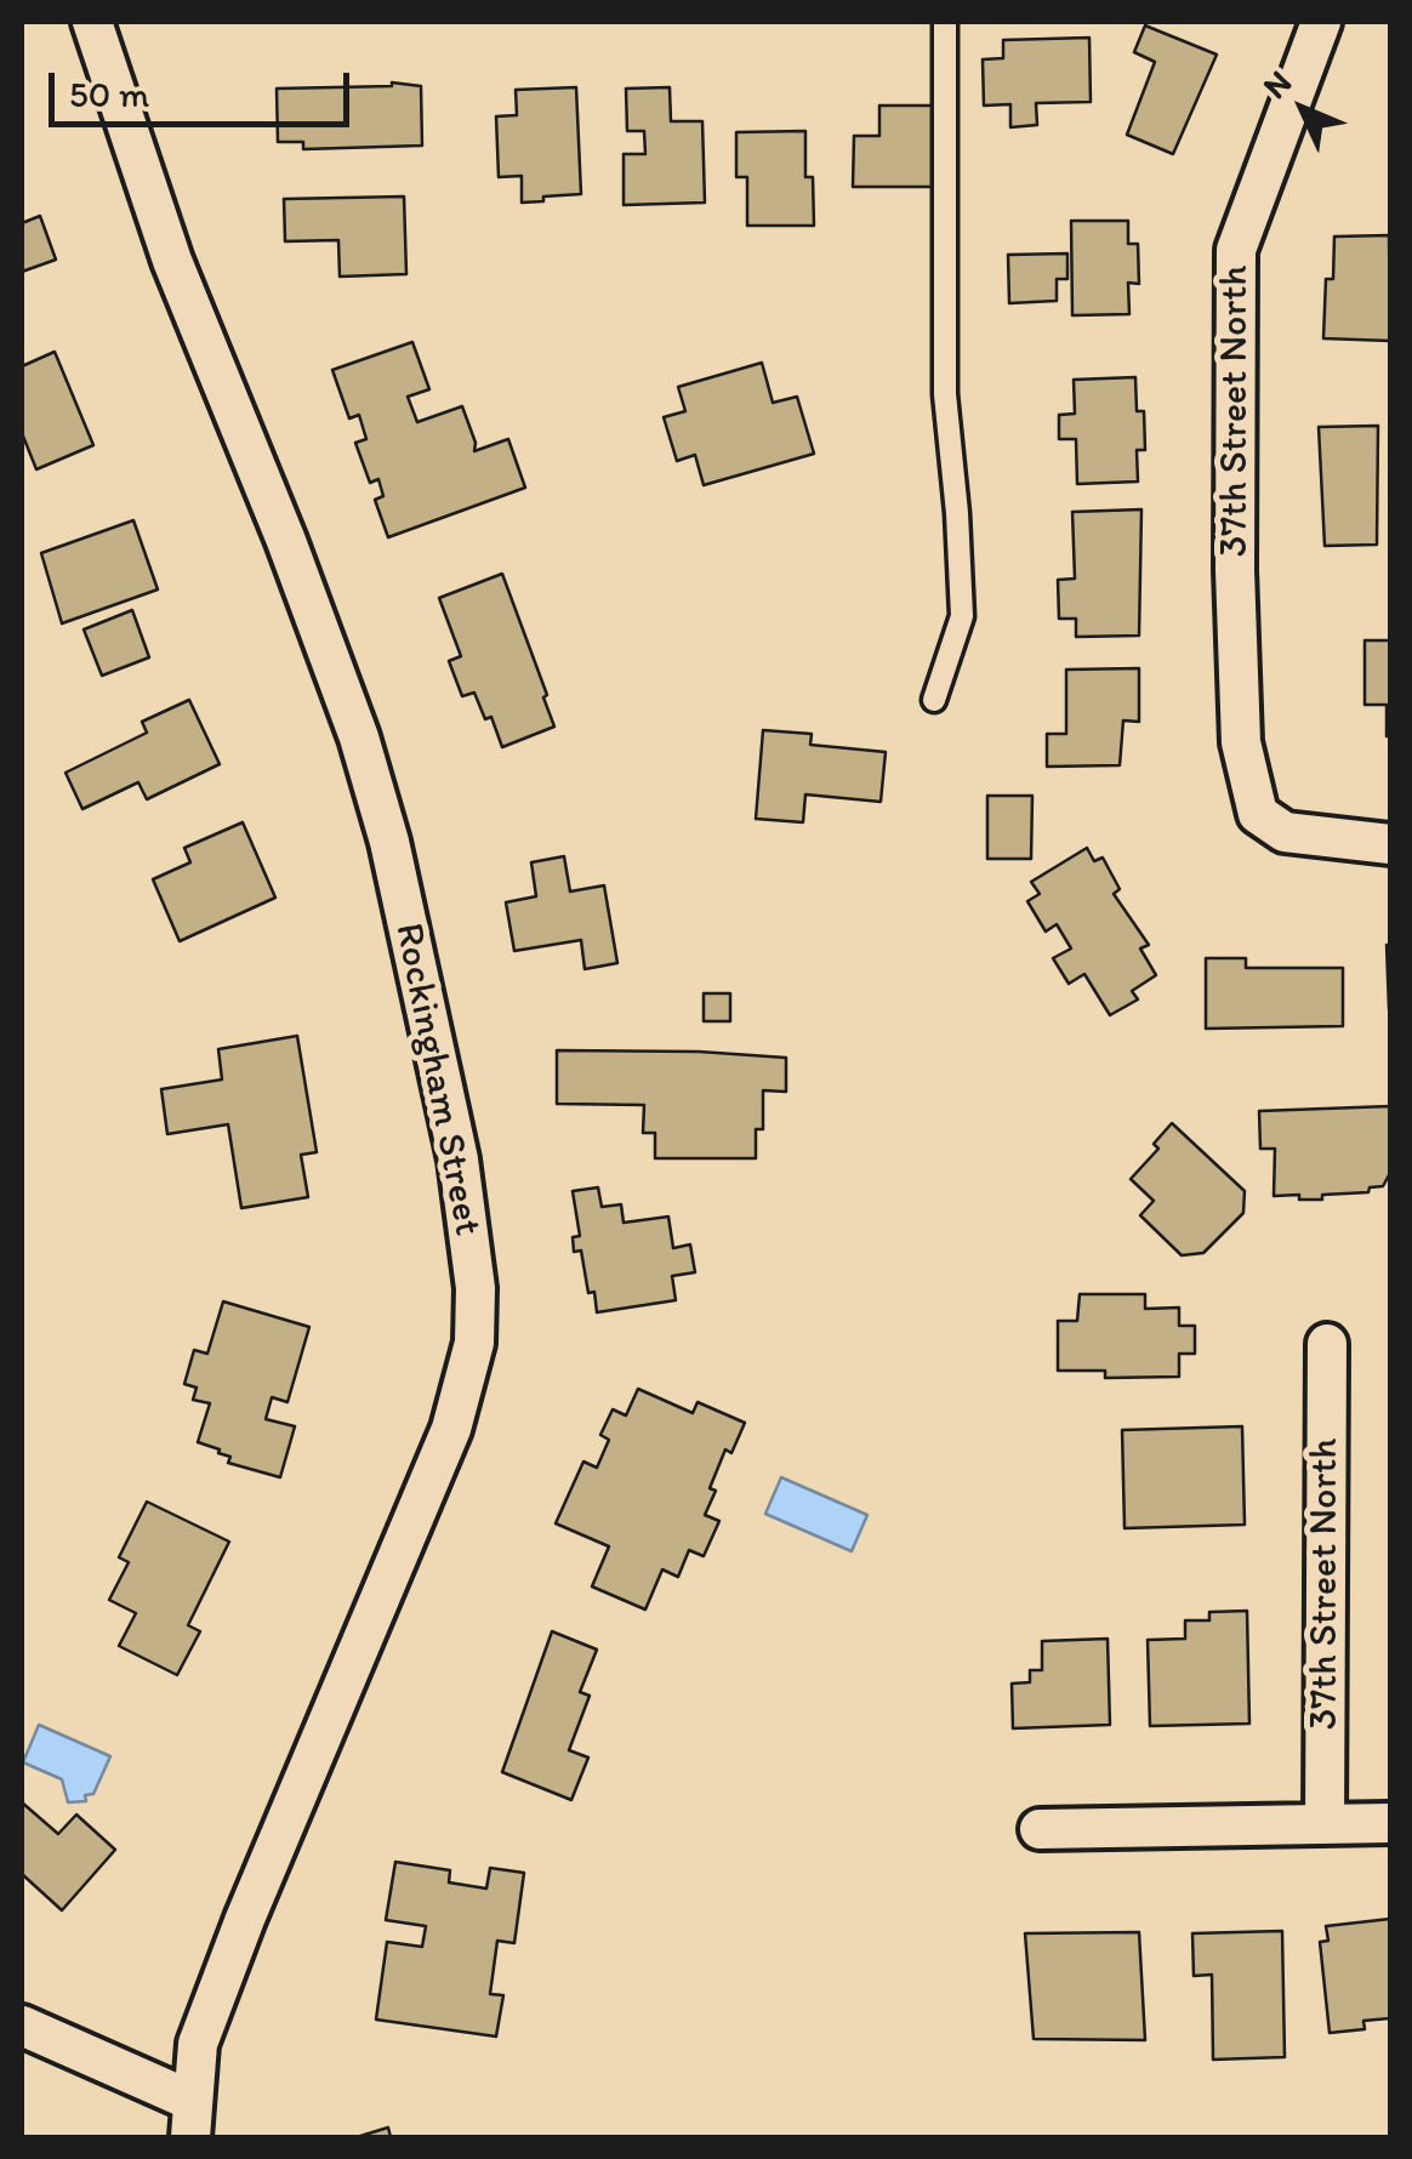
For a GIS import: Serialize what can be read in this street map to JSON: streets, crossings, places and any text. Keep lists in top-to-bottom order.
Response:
{
  "streets": {
    "street": ["37th Street North", "Rockingham Street"]
  },
  "scale_bar": "50 m",
  "north": "top left"
}
